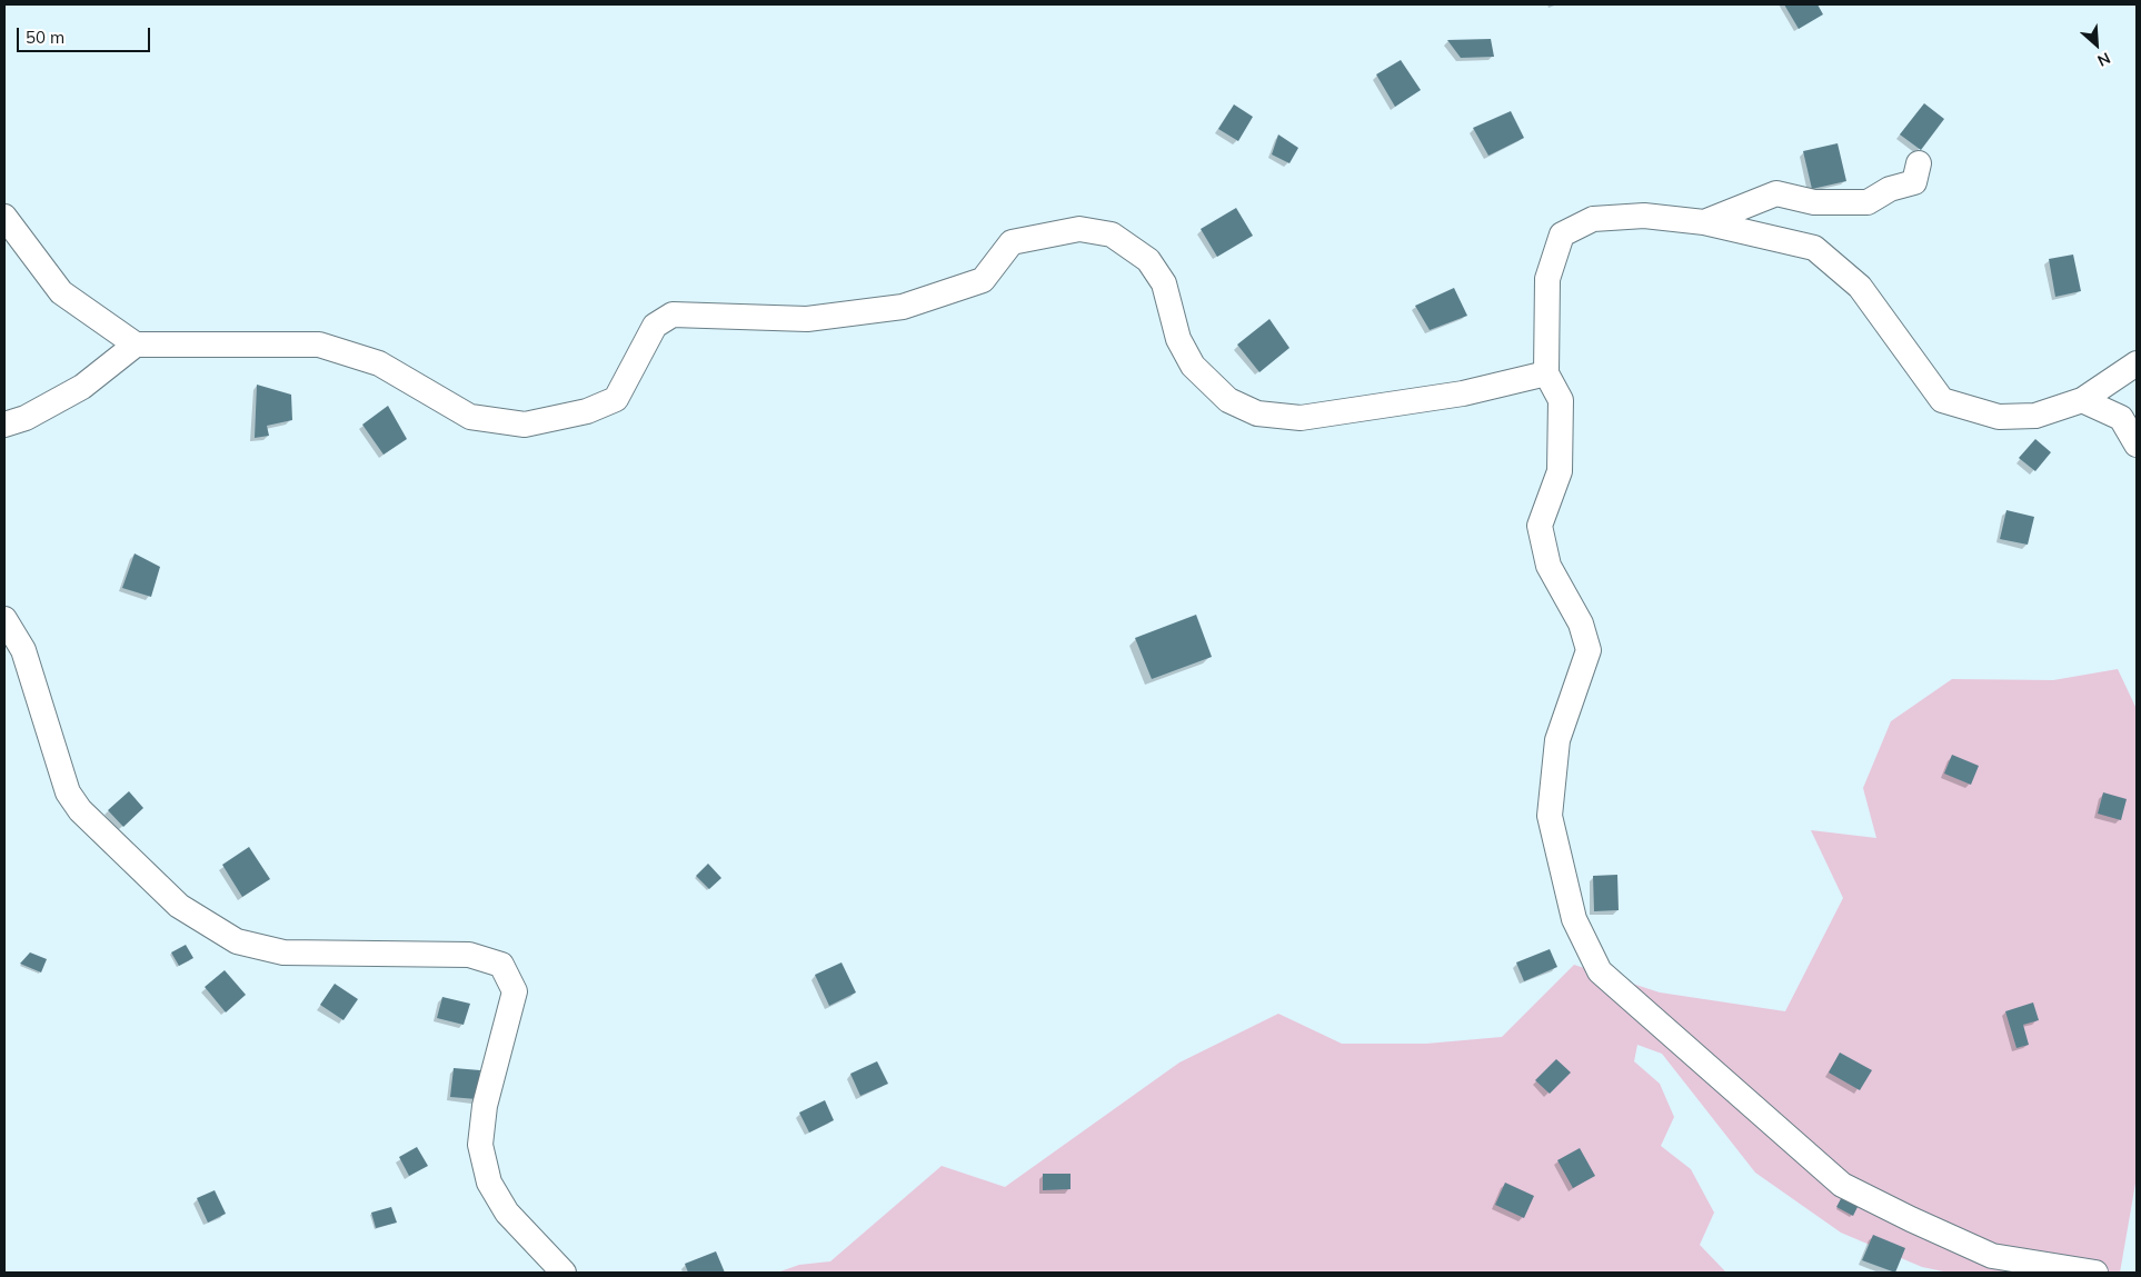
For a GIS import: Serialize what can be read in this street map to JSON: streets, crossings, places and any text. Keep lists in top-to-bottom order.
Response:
{
  "scale_bar": "50 m",
  "north": "bottom right"
}
